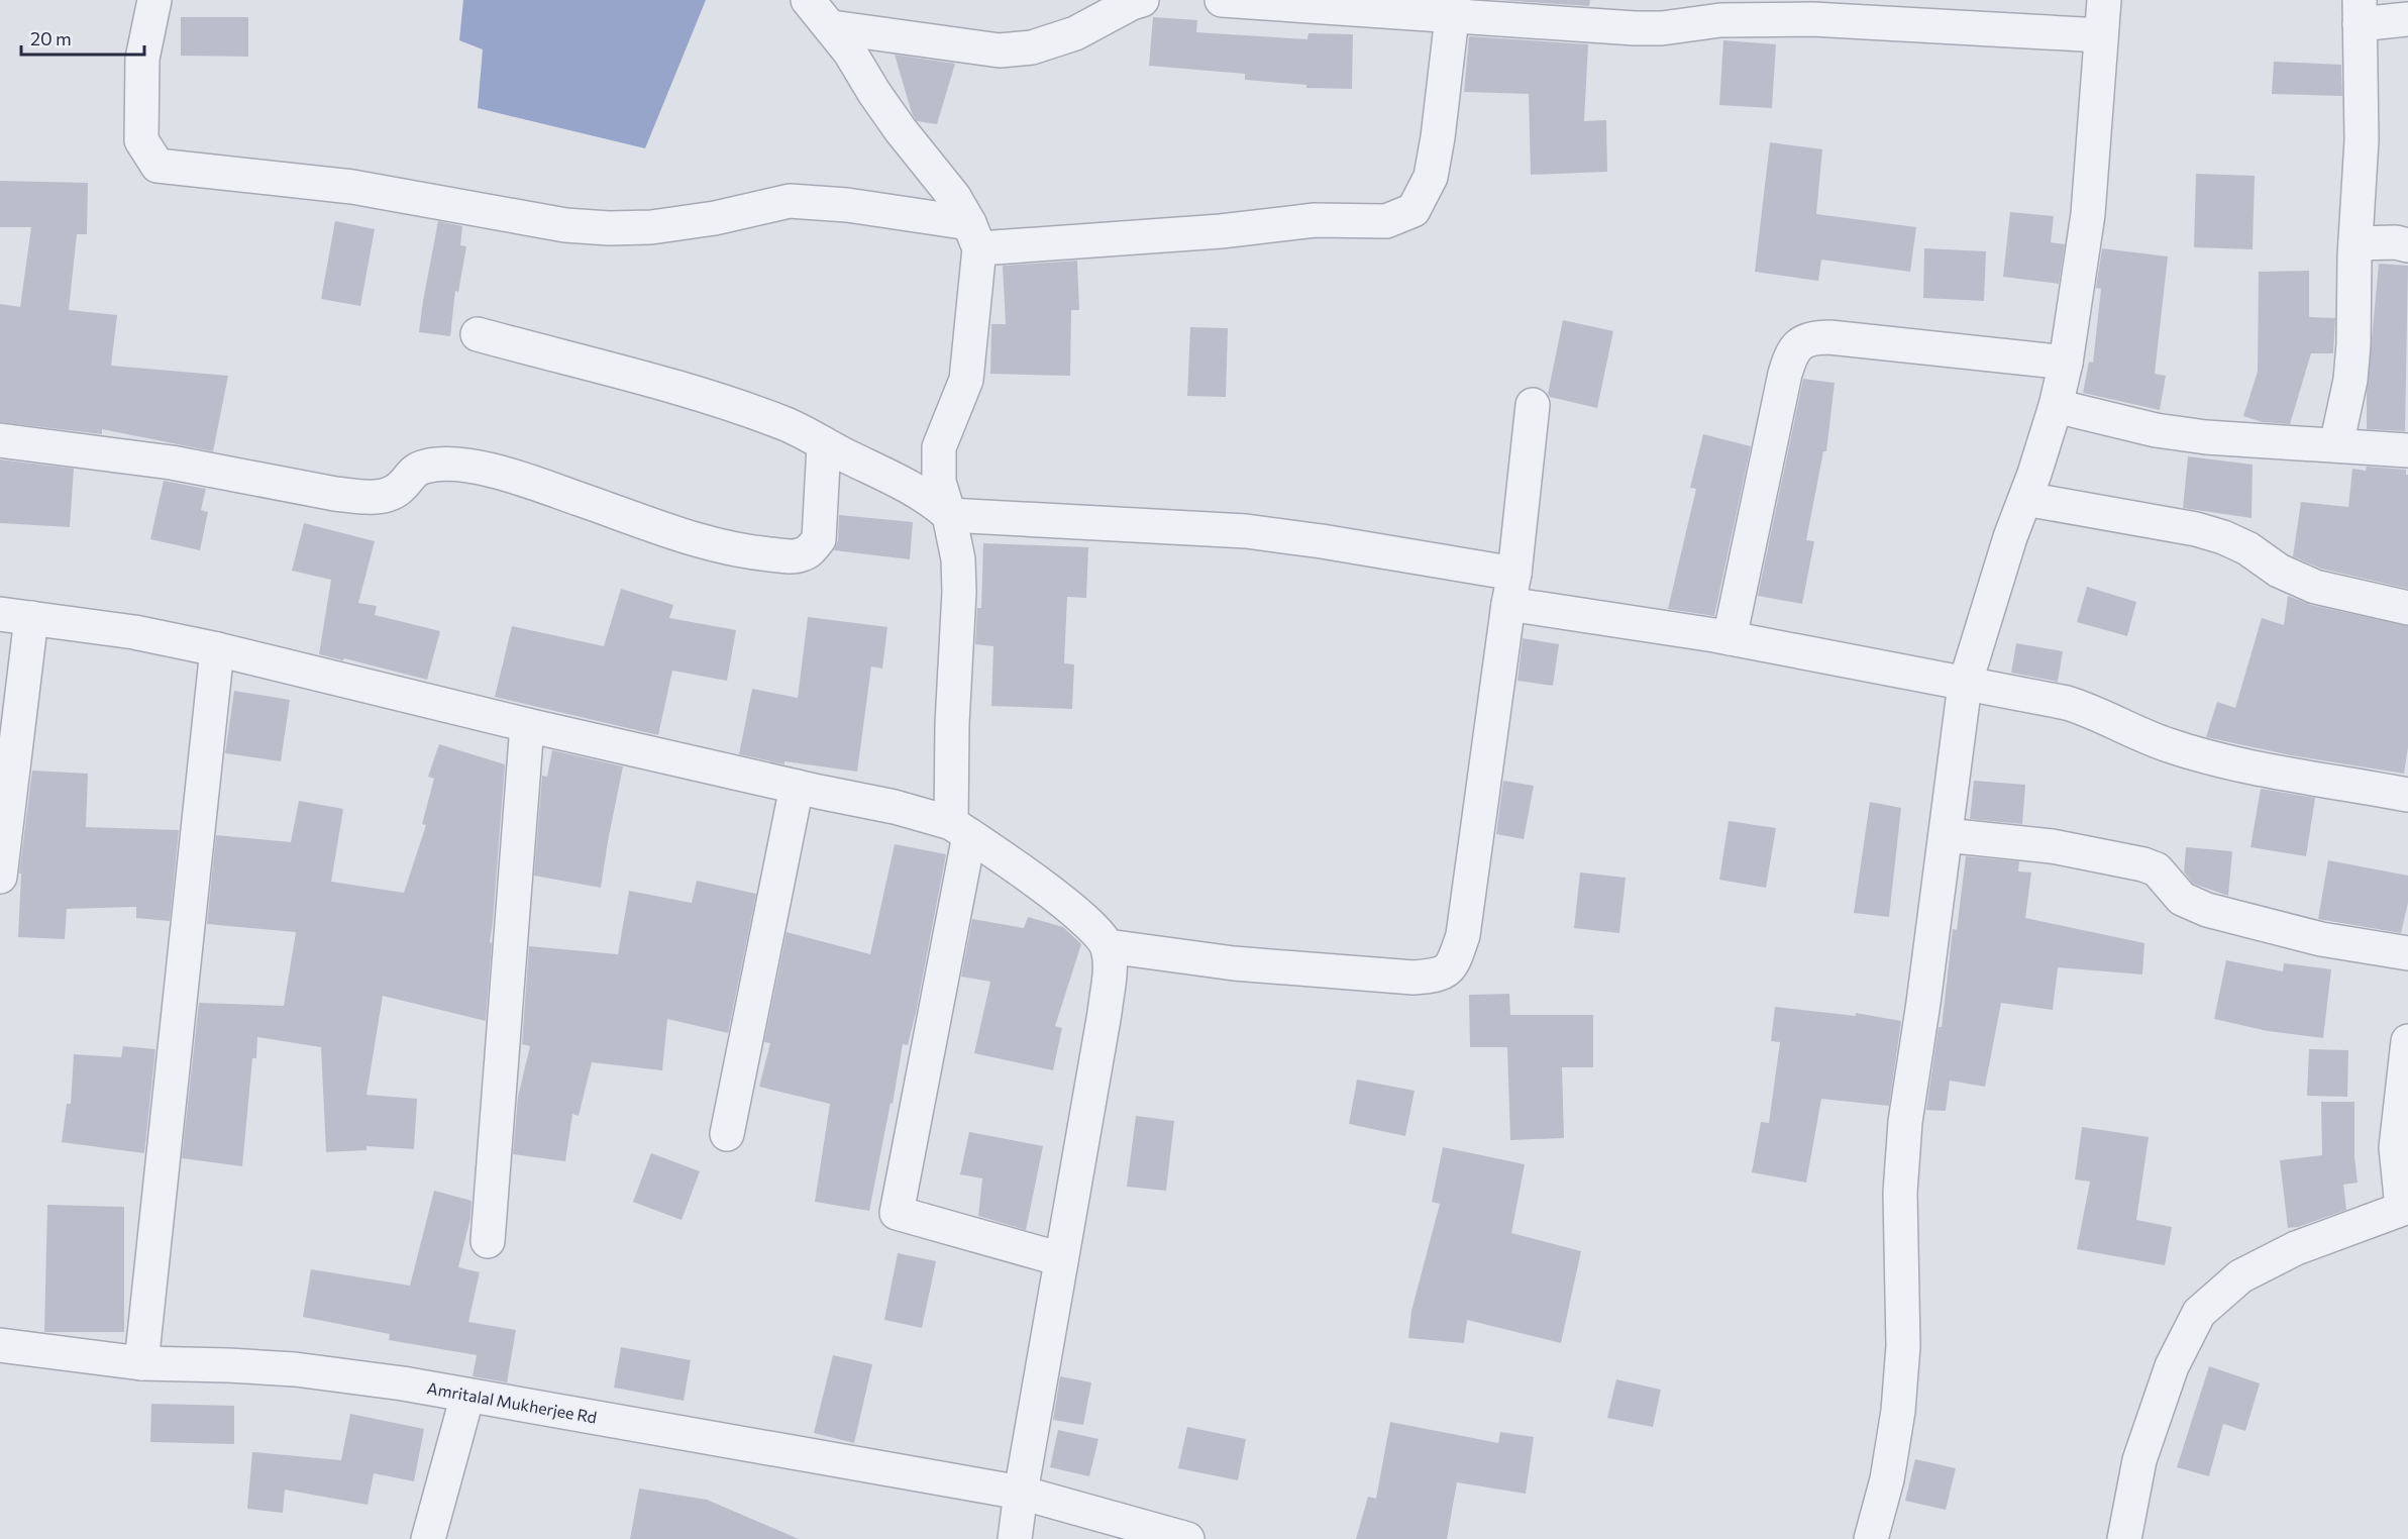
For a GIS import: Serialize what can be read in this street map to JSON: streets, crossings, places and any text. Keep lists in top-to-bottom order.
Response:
{
  "streets": {
    "street": ["Amritalal Mukherjee Rd"]
  },
  "scale_bar": "20 m"
}
